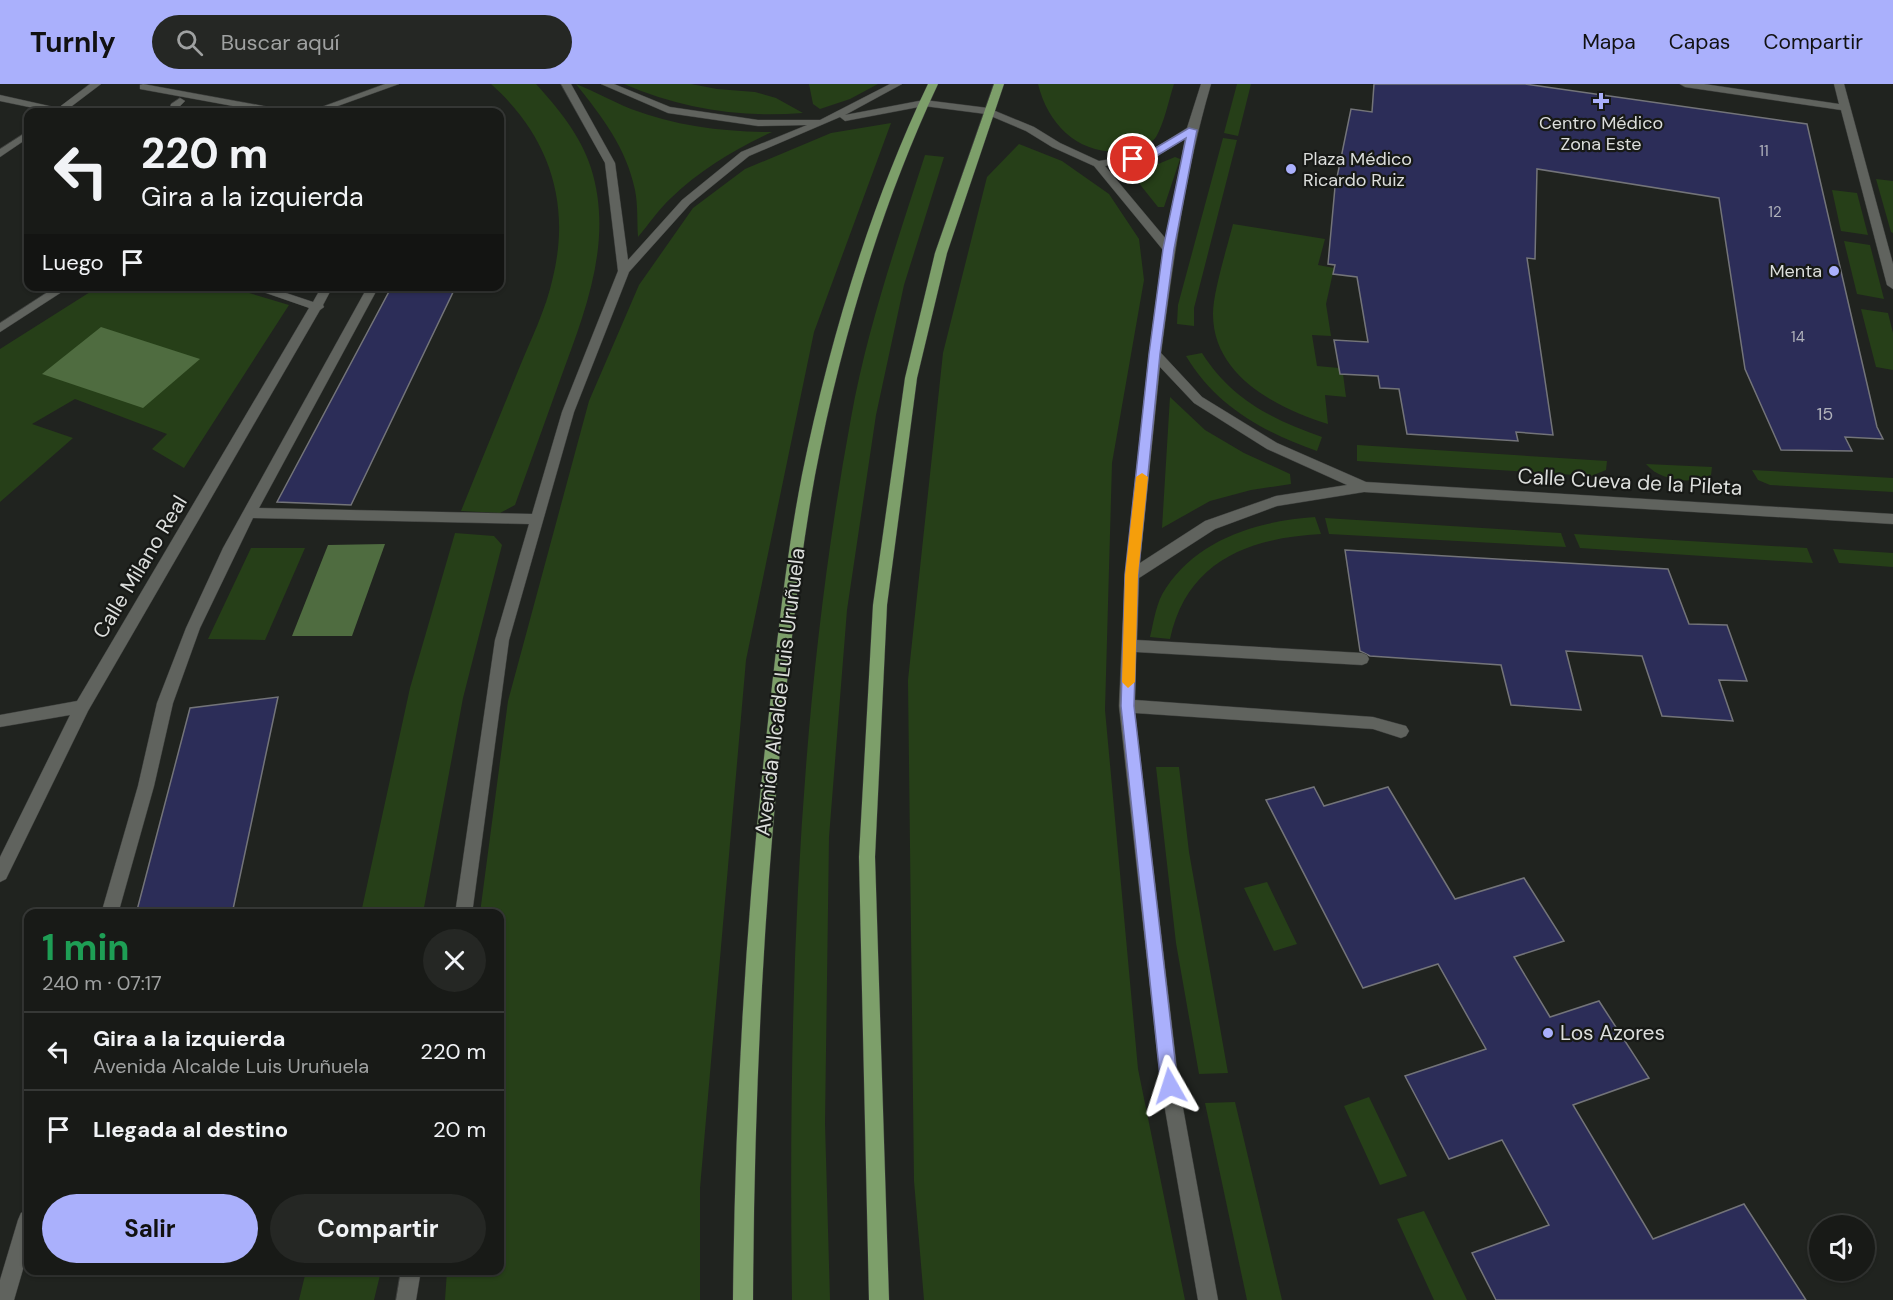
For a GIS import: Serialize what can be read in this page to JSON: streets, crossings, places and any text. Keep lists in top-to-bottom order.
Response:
{
  "streets": {
    "main road": ["Avenida Alcalde Luis Uruñuela"],
    "street": ["Calle Cueva de la Pileta", "Calle Milano Real"]
  },
  "places": {
    "health": ["Centro Médico Zona Este"],
    "other": ["Plaza Médico Ricardo Ruiz", "Menta", "Los Azores"]
  },
  "house_numbers": [
    "11",
    "12",
    "14",
    "15"
  ],
  "page": {
    "header": "Turnly",
    "search": "Buscar aquí",
    "nav": ["Mapa", "Capas", "Compartir"],
    "turn": ["220 m", "Gira a la izquierda"],
    "then": "Luego",
    "heading": ["1 min", "240 m · 07:17"],
    "list": [
      {
        "name": "Gira a la izquierda",
        "note": "Avenida Alcalde Luis Uruñuela",
        "value": "220 m"
      },
      {
        "name": "Llegada al destino",
        "value": "20 m"
      }
    ],
    "buttons": ["Salir", "Compartir"]
  }
}
